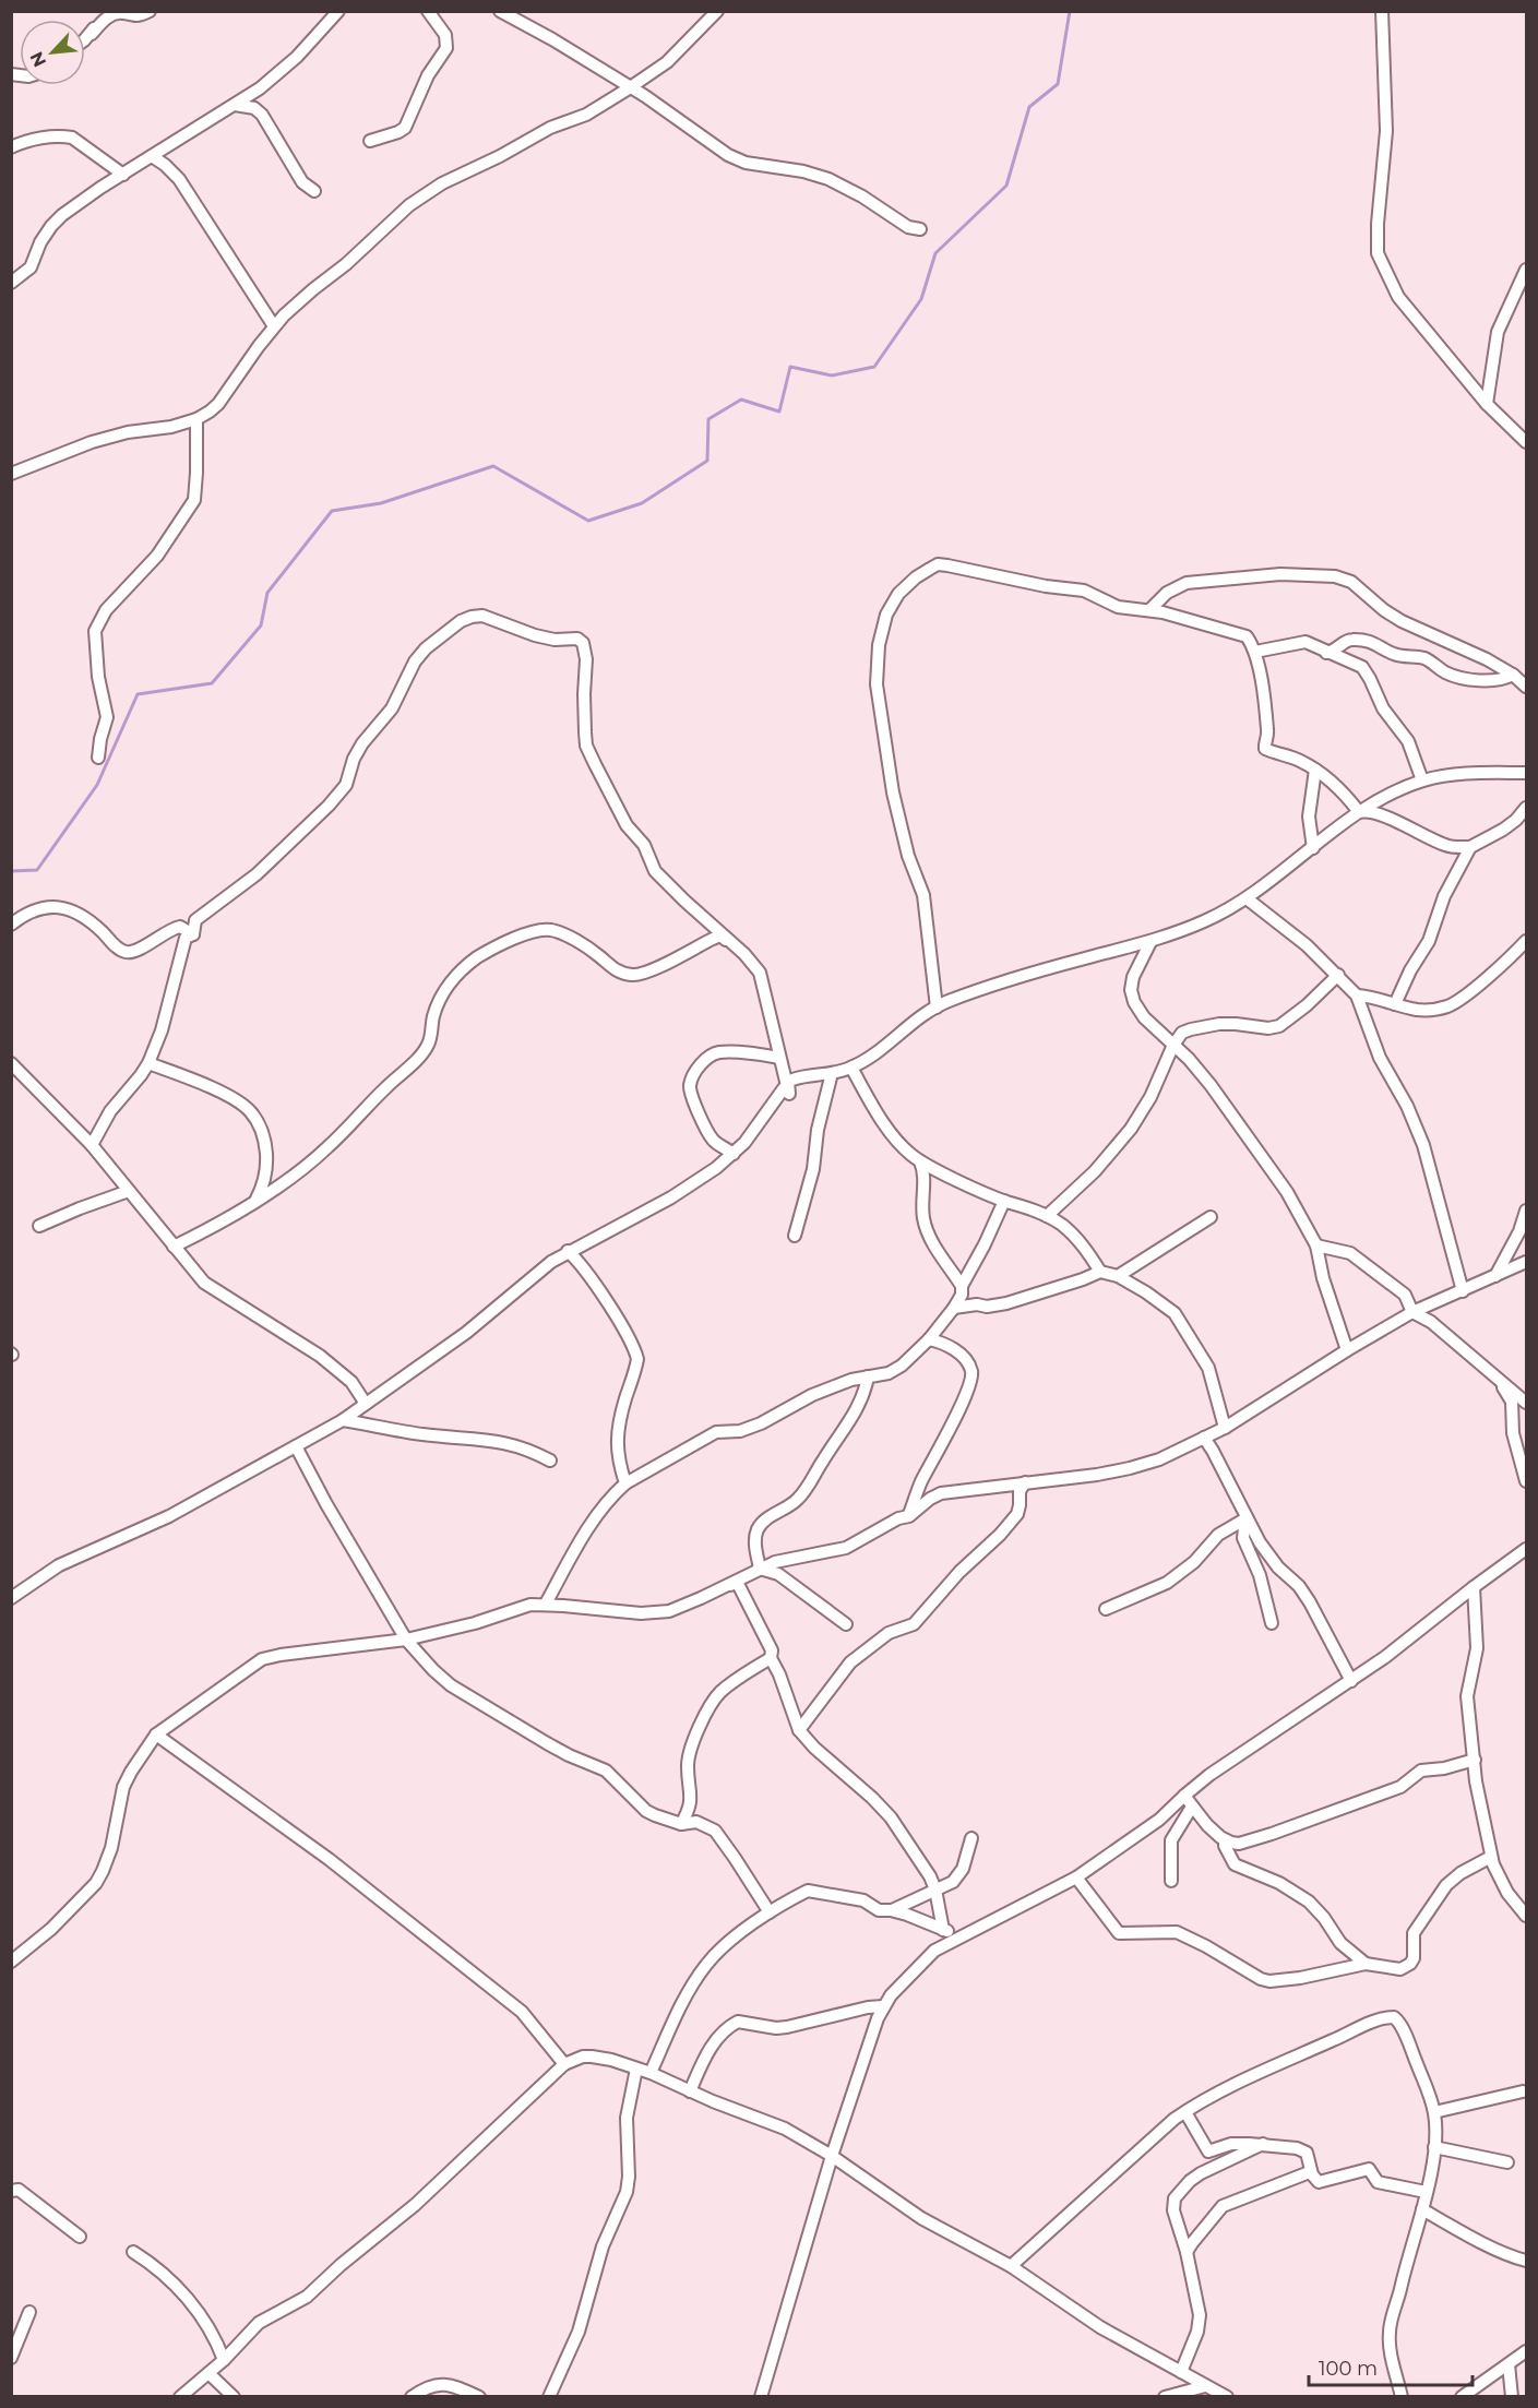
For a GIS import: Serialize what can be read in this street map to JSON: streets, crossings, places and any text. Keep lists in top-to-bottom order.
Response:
{
  "scale_bar": "100 m",
  "north": "bottom left"
}
